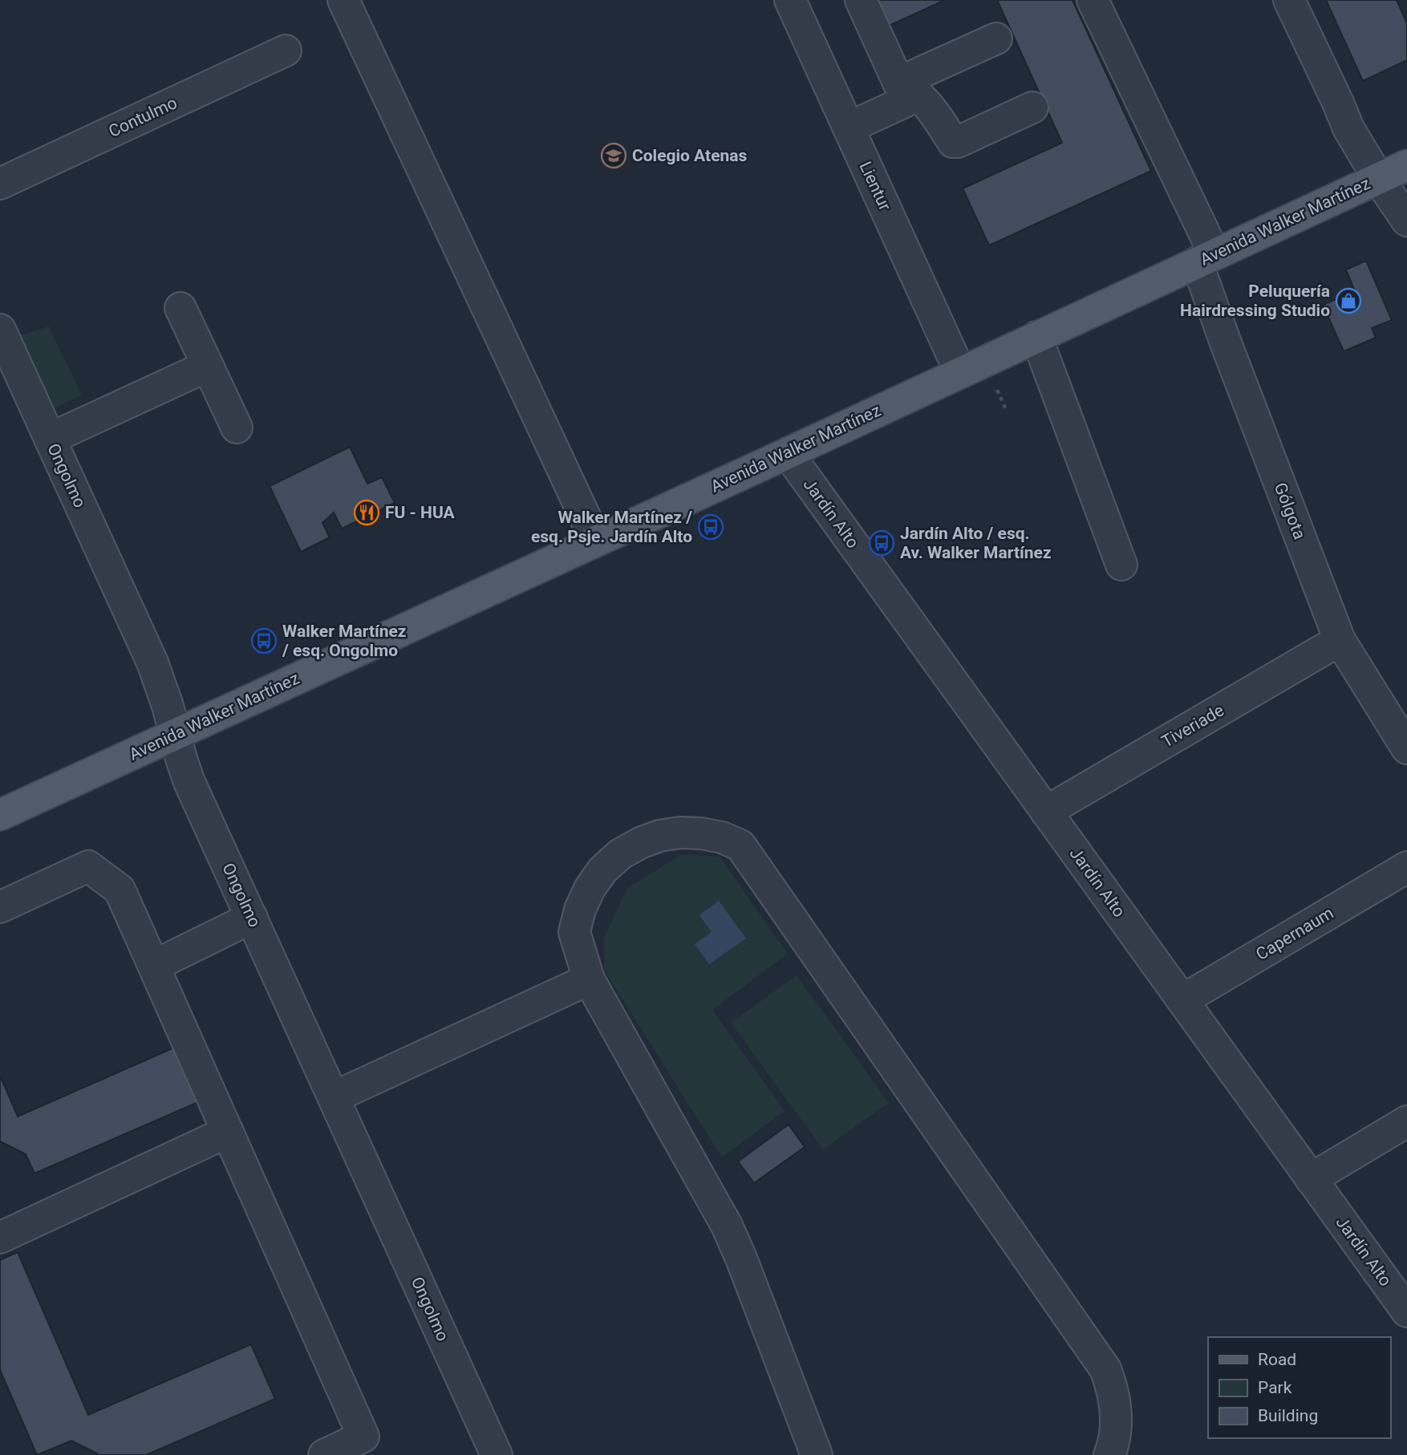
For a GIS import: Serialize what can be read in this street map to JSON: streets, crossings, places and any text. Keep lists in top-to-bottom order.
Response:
{
  "streets": {
    "main road": ["Avenida Walker Martínez"],
    "street": [
      "Contulmo",
      "Lientur",
      "Ongolmo",
      "Gólgota",
      "Jardín Alto",
      "Tiveriade",
      "Capernaum"
    ]
  },
  "crossings": [
    ["Lientur", "Avenida Walker Martínez"],
    ["Avenida Walker Martínez", "Ongolmo"],
    ["Avenida Walker Martínez", "Gólgota"],
    ["Avenida Walker Martínez", "Jardín Alto"],
    ["Gólgota", "Tiveriade"],
    ["Jardín Alto", "Tiveriade"],
    ["Jardín Alto", "Capernaum"]
  ],
  "places": {
    "school or university": ["Colegio Atenas"],
    "shop": ["Peluquería Hairdressing Studio"],
    "restaurant": ["FU - HUA"],
    "bus stop": ["Walker Martínez / esq. Psje. Jardín Alto", "Jardín Alto / esq. Av. Walker Martínez", "Walker Martínez / esq. Ongolmo"]
  },
  "legend": ["Road", "Park", "Building"]
}
